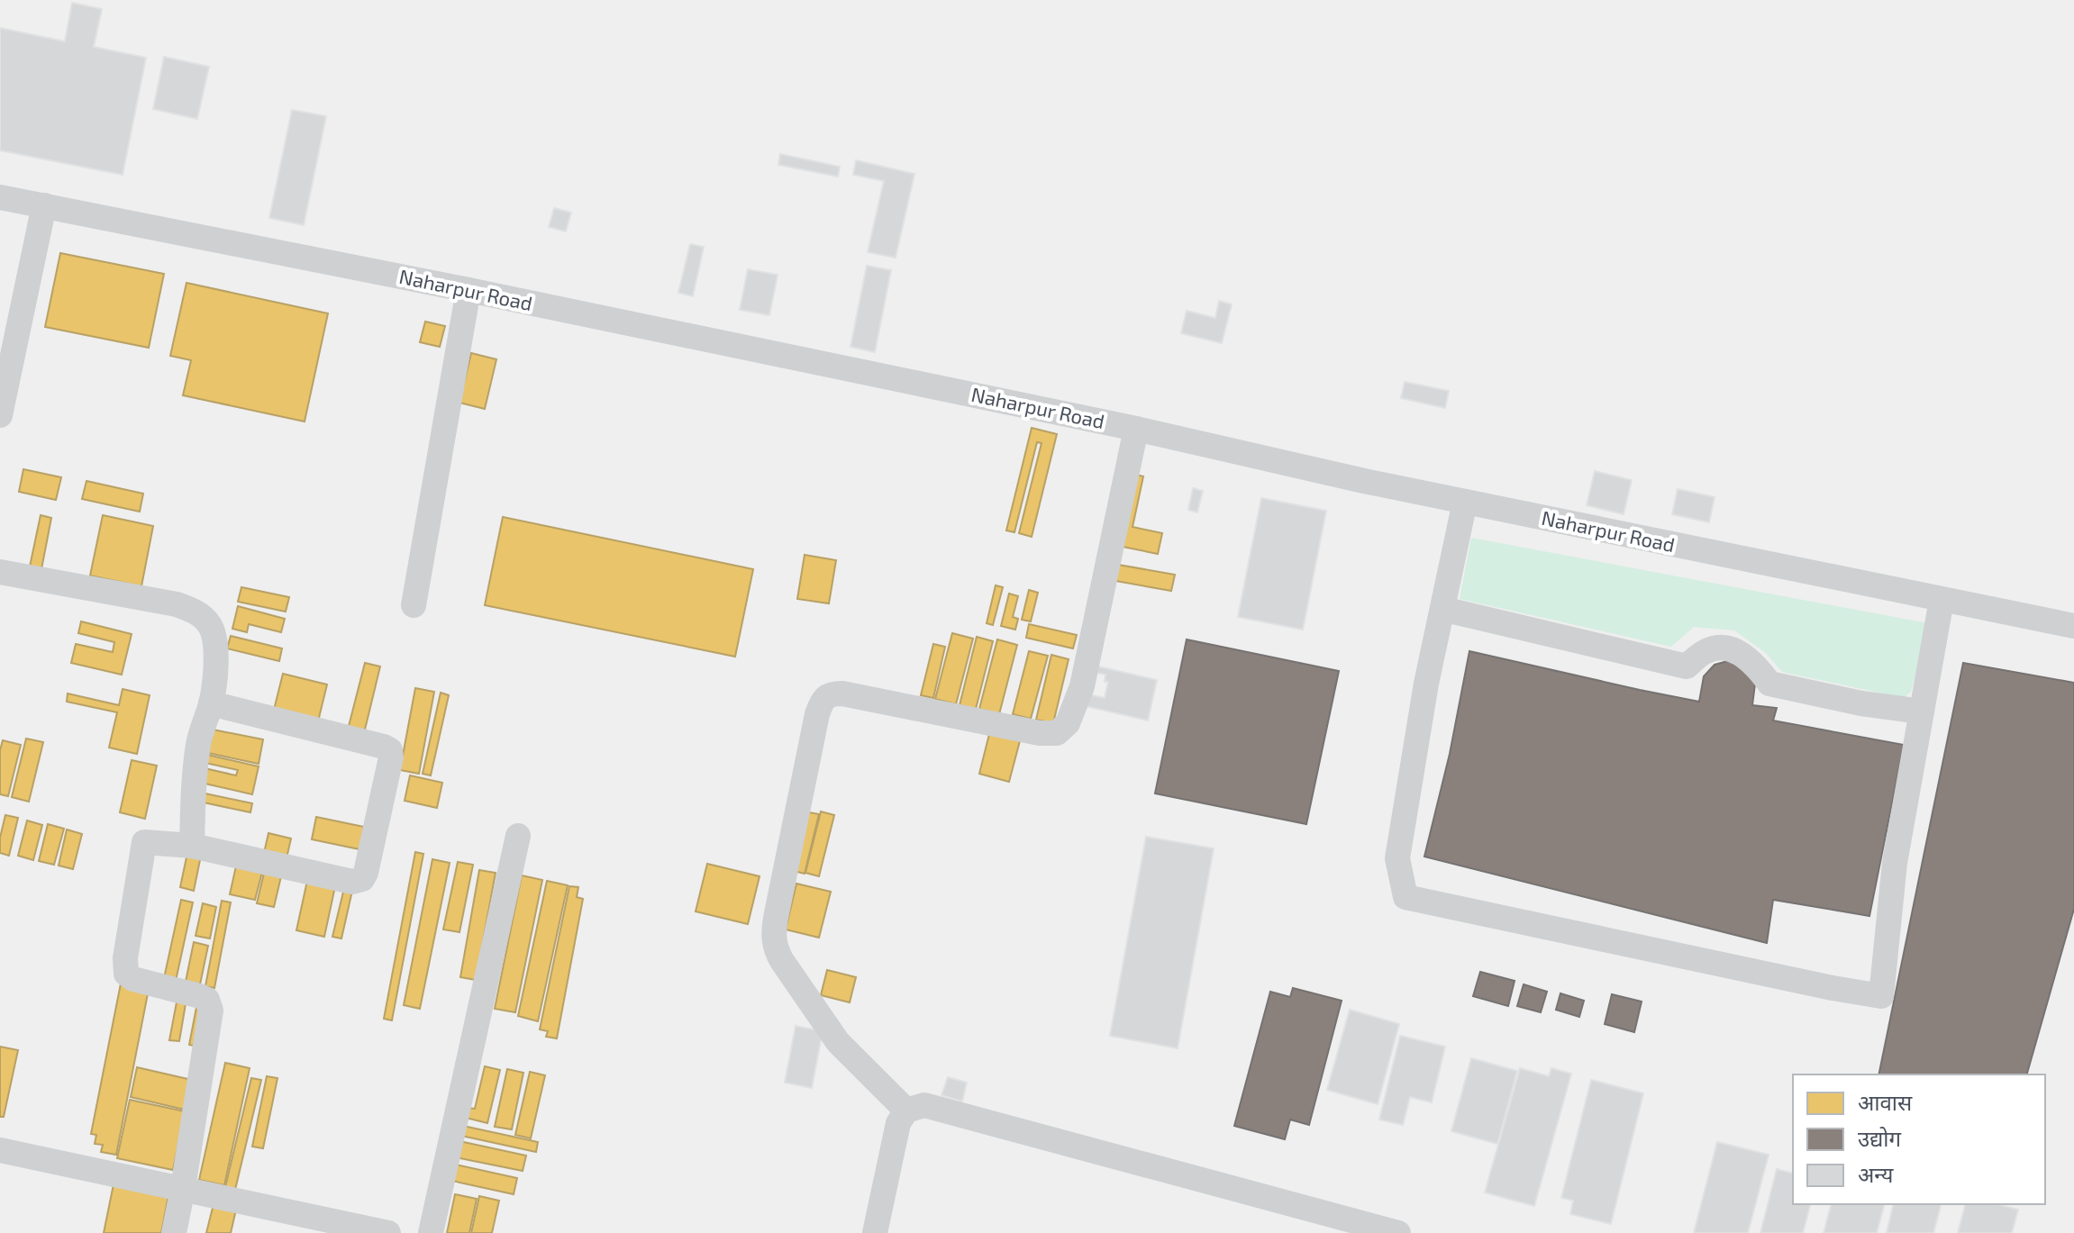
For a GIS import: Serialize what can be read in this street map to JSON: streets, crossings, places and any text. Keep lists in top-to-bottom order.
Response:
{
  "streets": {
    "street": ["Naharpur Road"]
  },
  "legend": ["आवास", "उद्योग", "अन्य"]
}
